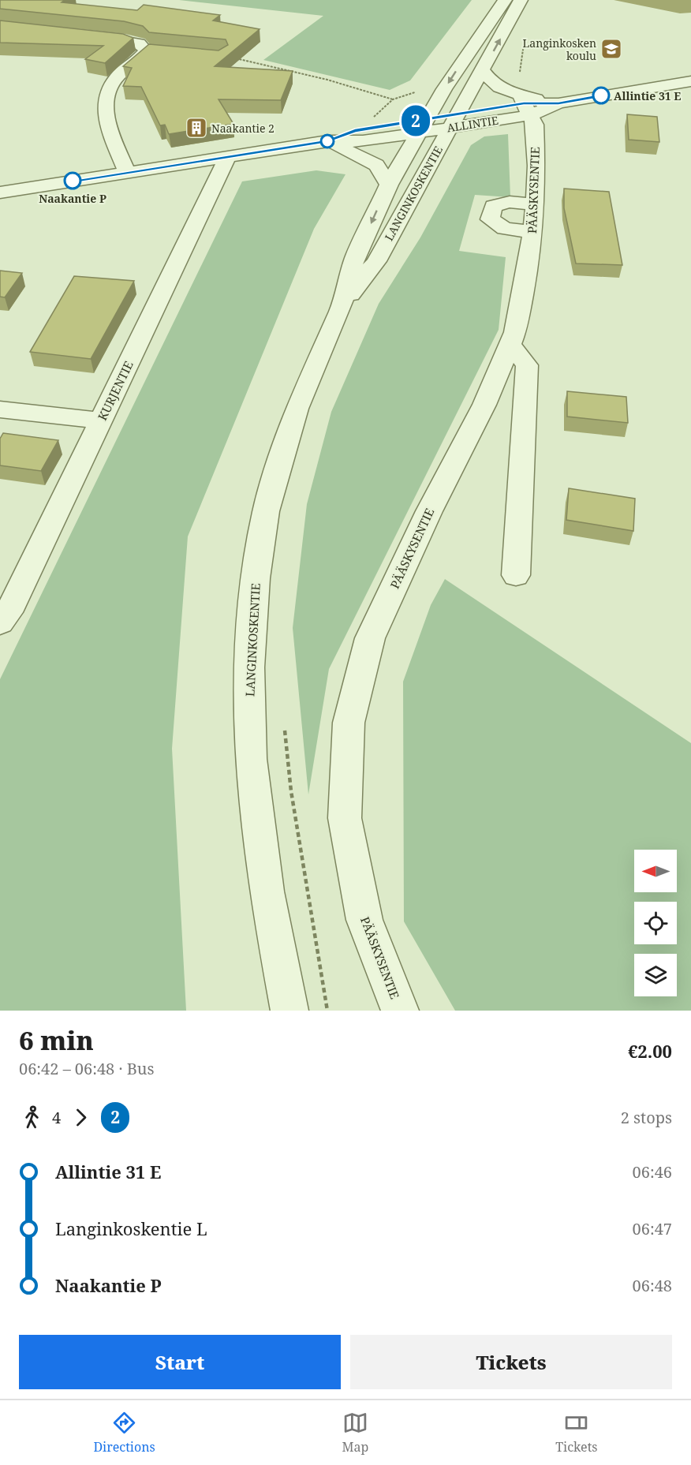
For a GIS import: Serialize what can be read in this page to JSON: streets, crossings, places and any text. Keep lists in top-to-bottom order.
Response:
{
  "streets": {
    "street": [
      "ALLINTIE",
      "PÄÄSKYSENTIE",
      "LANGINKOSKENTIE",
      "KURJENTIE"
    ]
  },
  "crossings": [
    ["ALLINTIE", "PÄÄSKYSENTIE"],
    ["ALLINTIE", "LANGINKOSKENTIE"],
    ["ALLINTIE", "KURJENTIE"]
  ],
  "places": {
    "school or university": ["Langinkosken koulu"],
    "other": ["Allintie 31 E", "Naakantie P"],
    "building": ["Naakantie 2"]
  },
  "lines": ["bus line 2"],
  "north": "left",
  "page": {
    "on_map": "2",
    "heading": ["6 min", "06:42 – 06:48 · Bus", "€2.00"],
    "legs": ["4", "2", "2 stops"],
    "list": [
      {
        "name": "Allintie 31 E",
        "value": "06:46"
      },
      {
        "name": "Langinkoskentie L",
        "value": "06:47"
      },
      {
        "name": "Naakantie P",
        "value": "06:48"
      }
    ],
    "buttons": ["Start", "Tickets"],
    "tabs": ["Directions", "Map", "Tickets"]
  }
}
